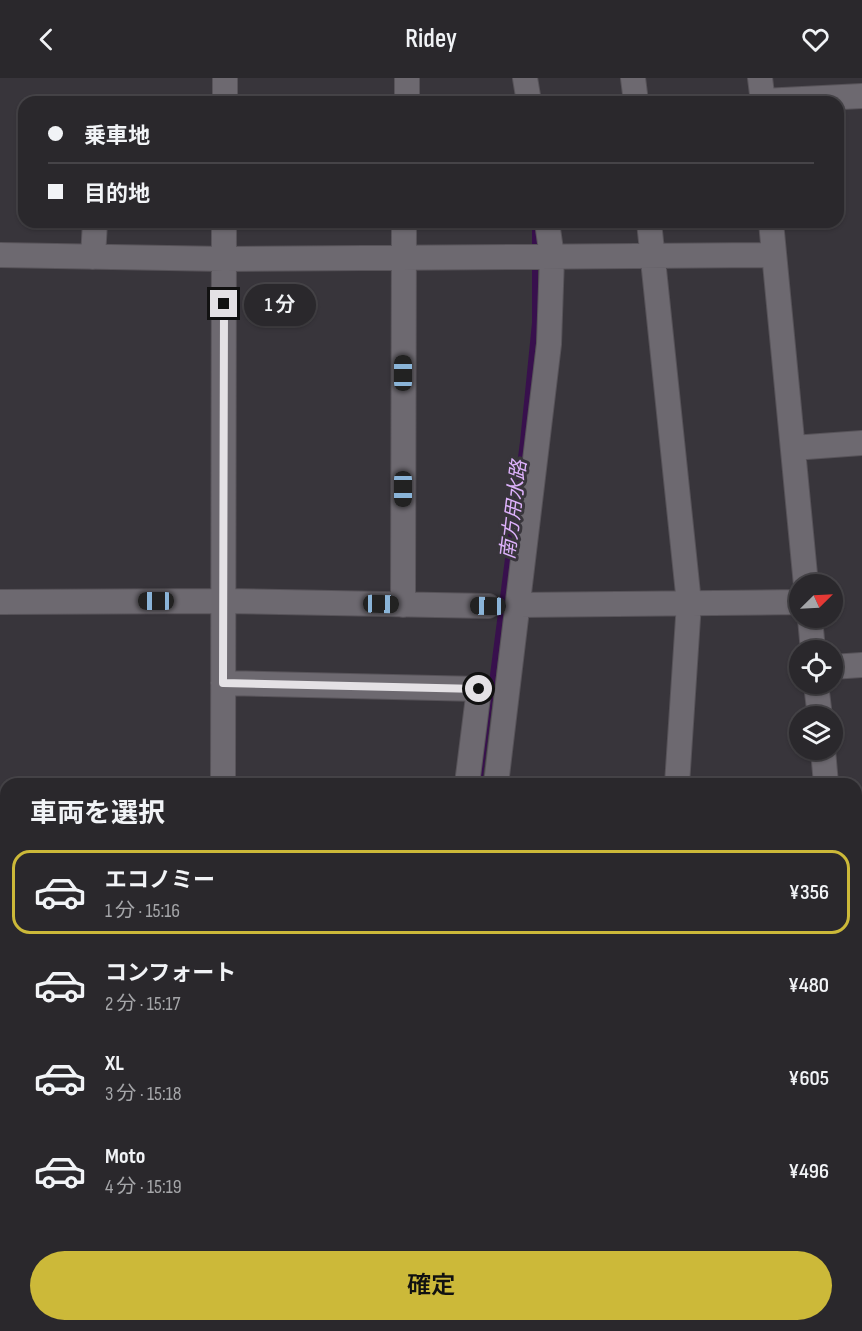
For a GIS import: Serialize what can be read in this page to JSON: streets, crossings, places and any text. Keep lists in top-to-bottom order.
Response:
{
  "water": ["南方用水路"],
  "north": "top right",
  "page": {
    "header": "Ridey",
    "banner": ["乗車地", "目的地"],
    "bubble": "1 分",
    "heading": "車両を選択",
    "list": [
      {
        "name": "エコノミー",
        "note": "1 分 · 15:16",
        "value": "¥356"
      },
      {
        "name": "コンフォート",
        "note": "2 分 · 15:17",
        "value": "¥480"
      },
      {
        "name": "XL",
        "note": "3 分 · 15:18",
        "value": "¥605"
      },
      {
        "name": "Moto",
        "note": "4 分 · 15:19",
        "value": "¥496"
      }
    ],
    "buttons": "確定"
  }
}
